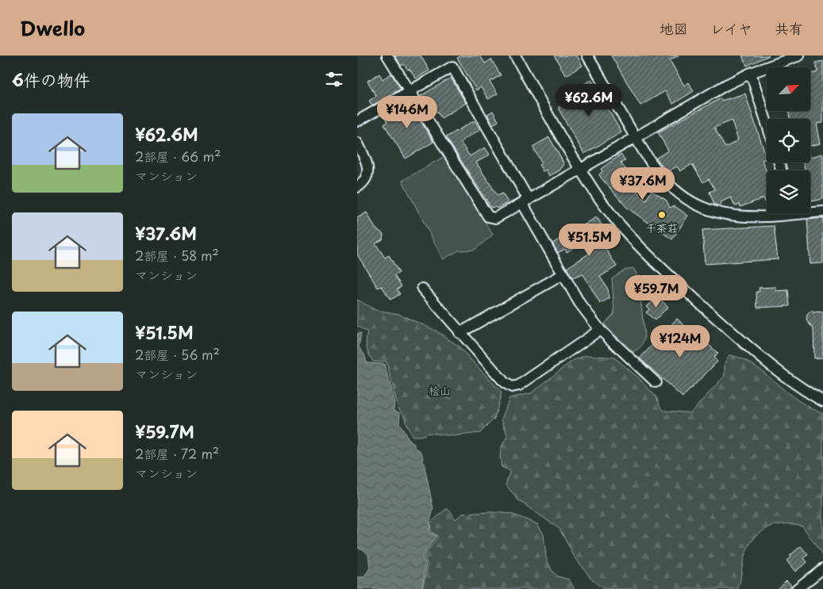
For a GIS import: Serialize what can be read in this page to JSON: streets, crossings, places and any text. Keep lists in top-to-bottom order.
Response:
{
  "parks": ["桧山"],
  "places": ["千茶荘"],
  "north": "top right",
  "page": {
    "header": "Dwello",
    "nav": ["地図", "レイヤ", "共有"],
    "heading": "6件の物件",
    "price": [
      "¥62.6M",
      "¥146M",
      "¥37.6M",
      "¥51.5M",
      "¥59.7M",
      "¥124M"
    ],
    "list": [
      {
        "name": "¥62.6M",
        "note": "2部屋 · 66 m² · マンション"
      },
      {
        "name": "¥37.6M",
        "note": "2部屋 · 58 m² · マンション"
      },
      {
        "name": "¥51.5M",
        "note": "2部屋 · 56 m² · マンション"
      },
      {
        "name": "¥59.7M",
        "note": "2部屋 · 72 m² · マンション"
      }
    ]
  }
}
